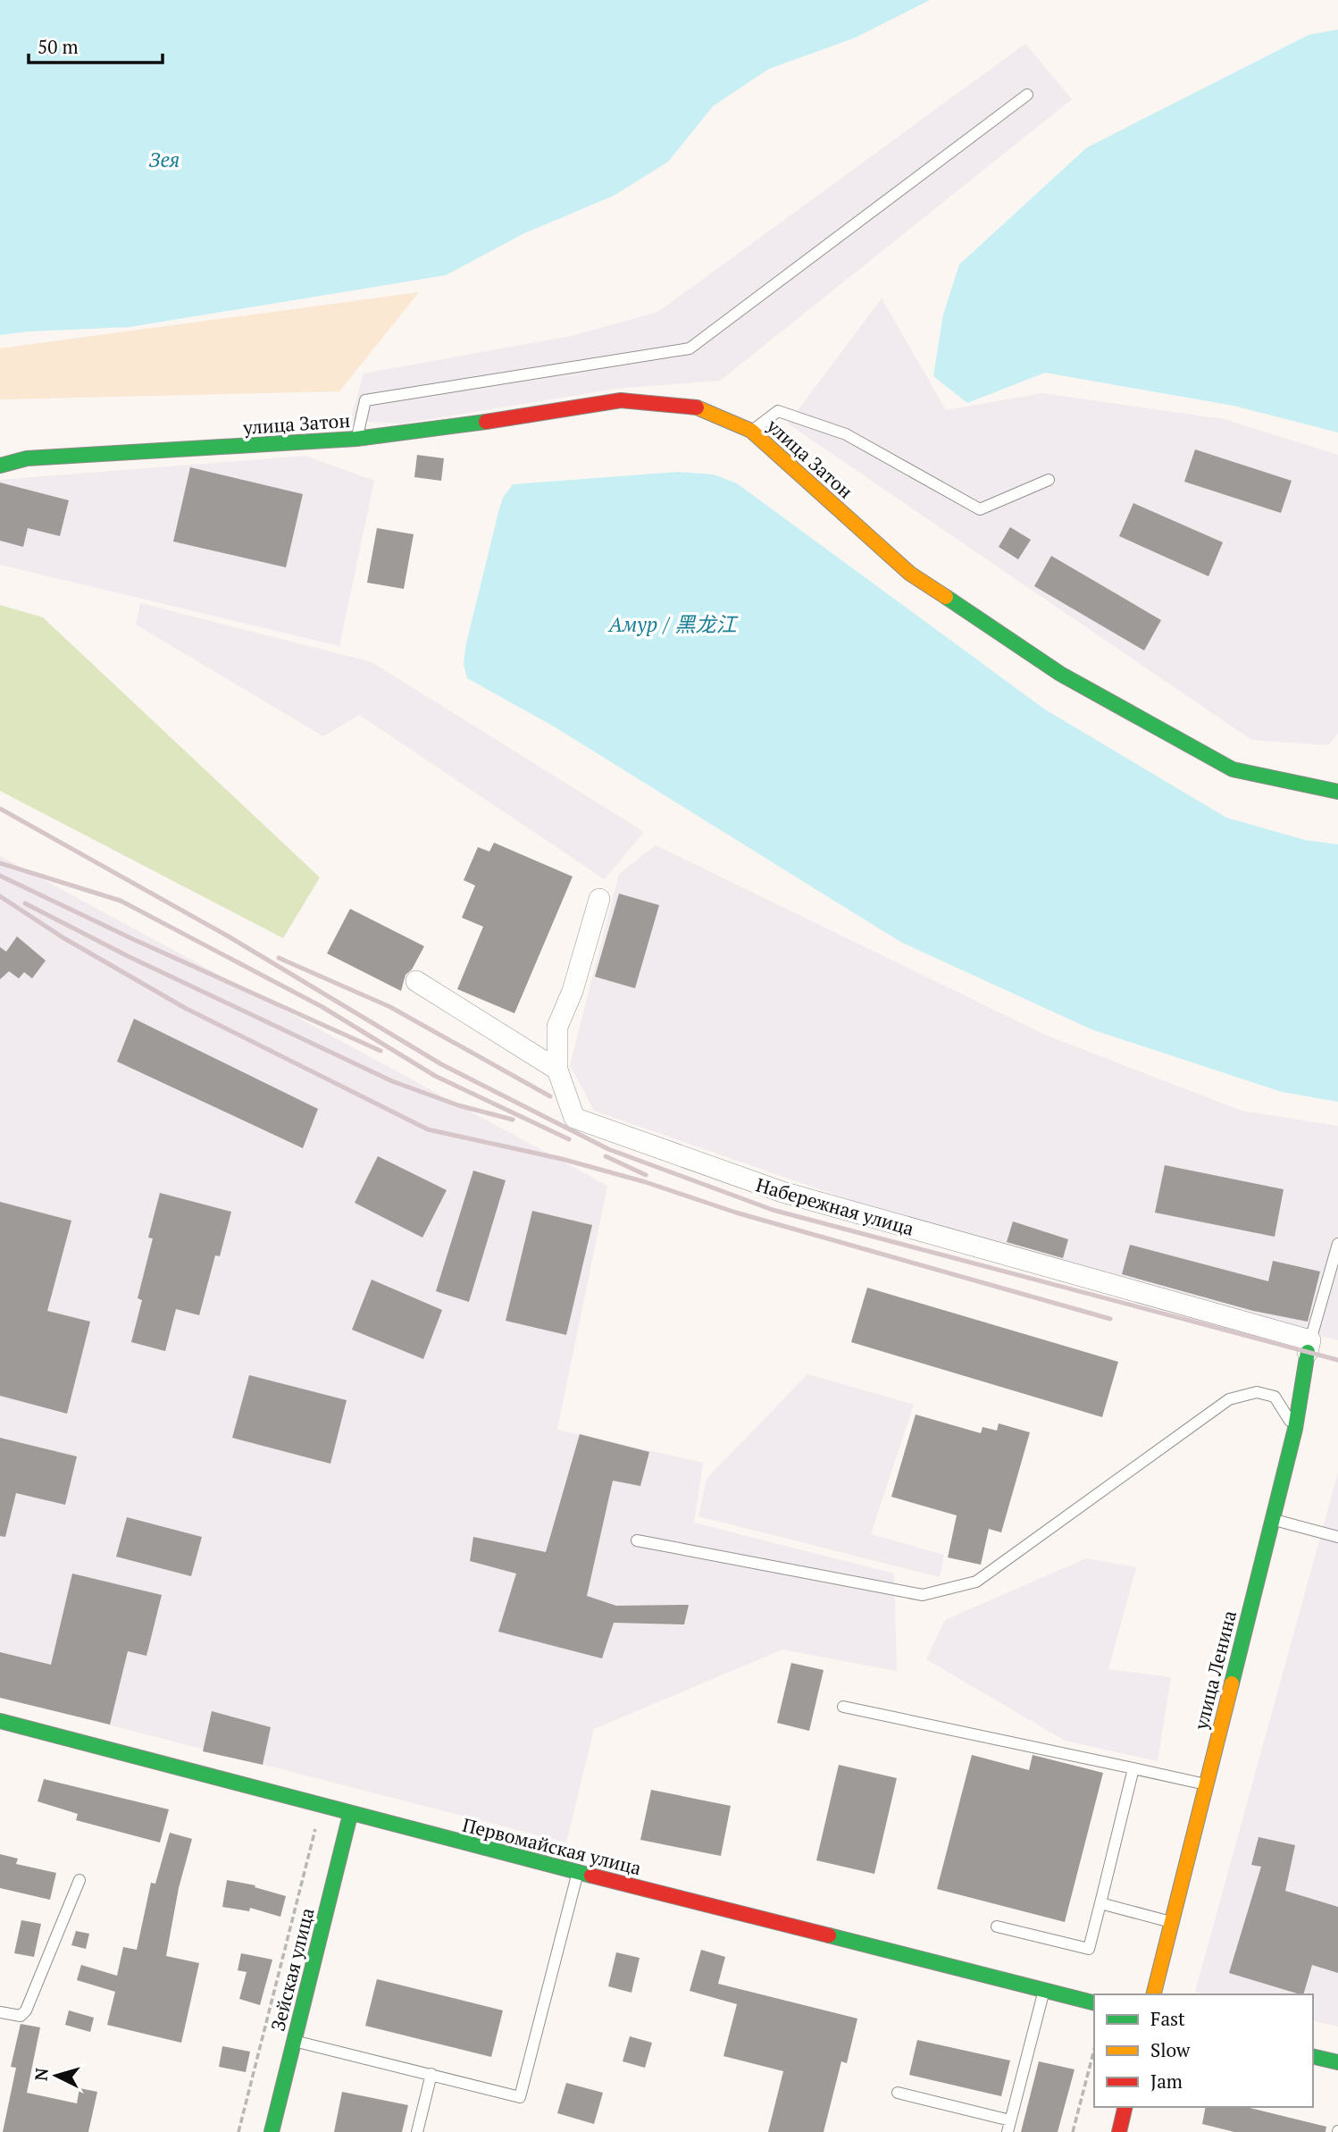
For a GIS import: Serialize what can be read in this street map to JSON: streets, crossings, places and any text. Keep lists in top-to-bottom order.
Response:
{
  "streets": {
    "street": [
      "улица Затон",
      "Набережная улица",
      "улица Ленина",
      "Первомайская улица",
      "Зейская улица"
    ]
  },
  "crossings": [
    ["Набережная улица", "улица Ленина"],
    ["Первомайская улица", "Зейская улица"]
  ],
  "water": ["Зея", "Амур / 黑龙江"],
  "legend": ["Fast", "Slow", "Jam"],
  "scale_bar": "50 m",
  "north": "left"
}
